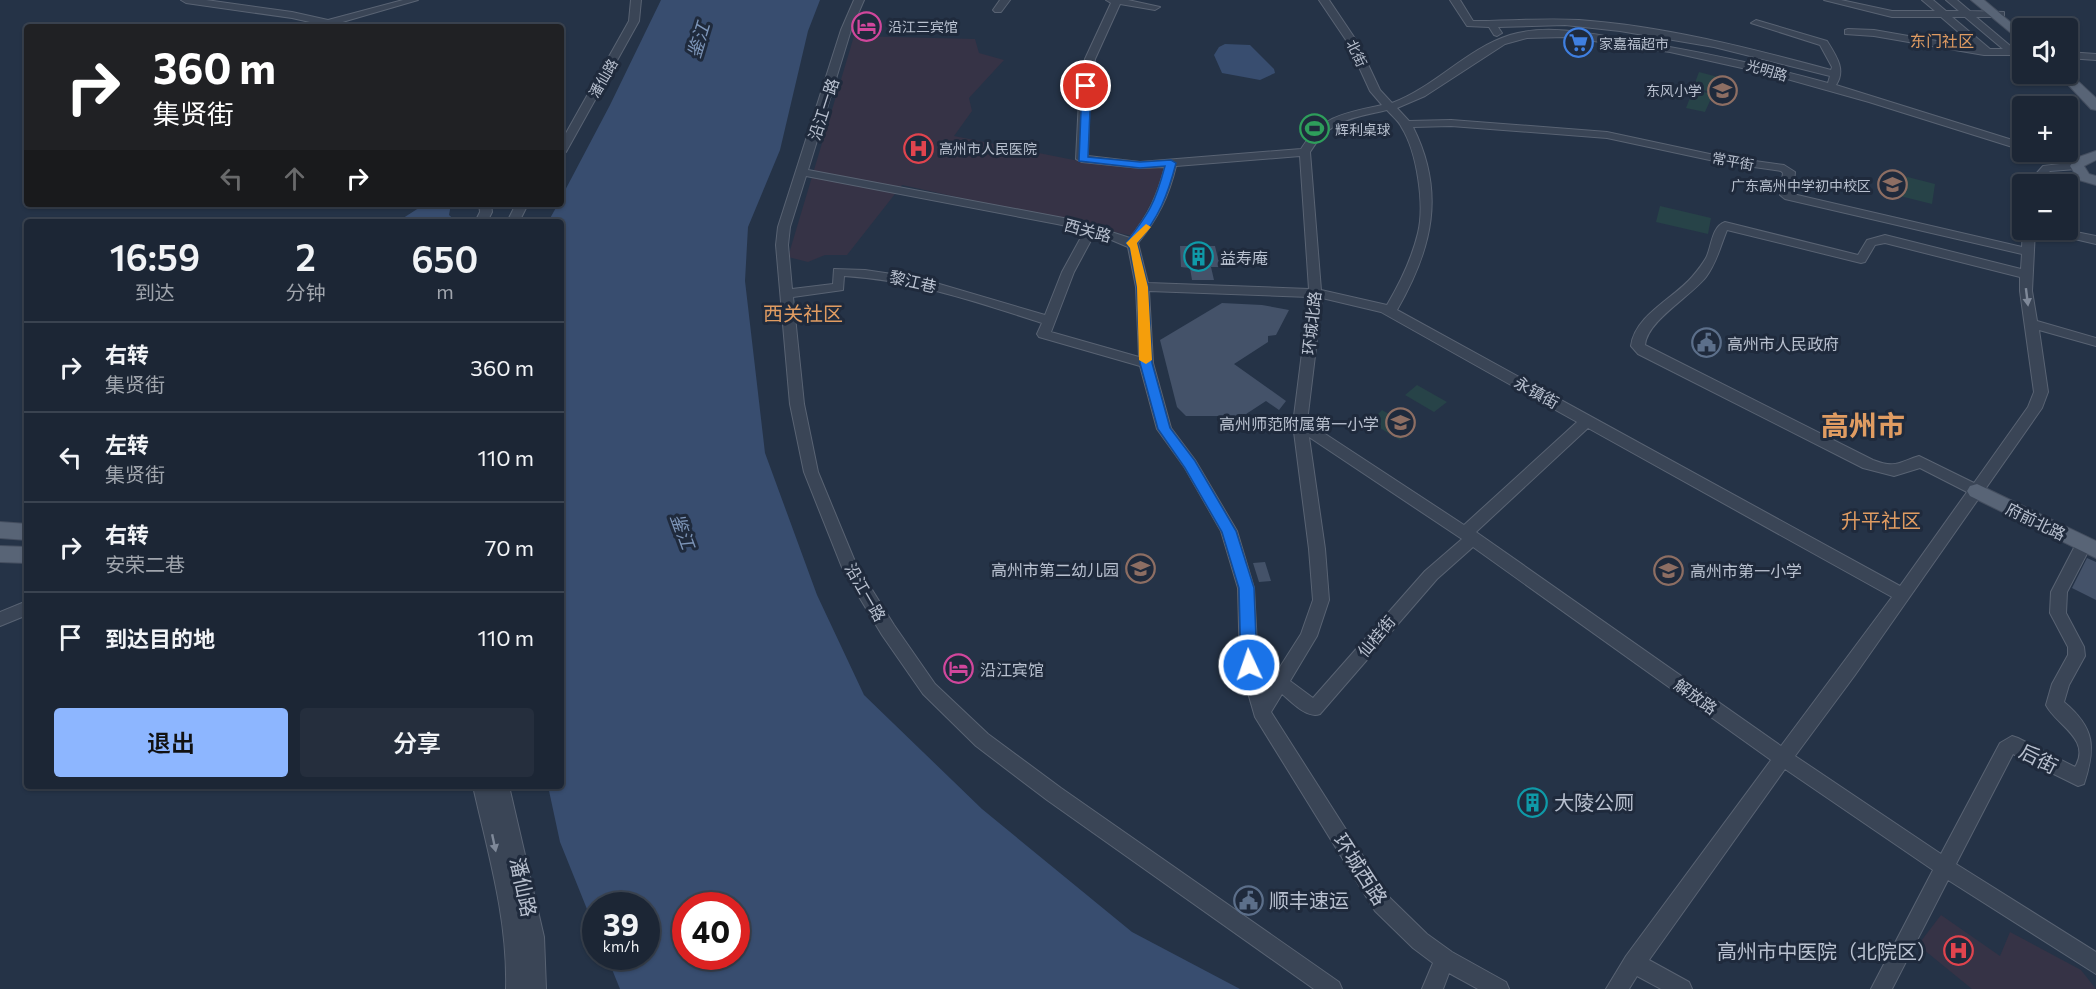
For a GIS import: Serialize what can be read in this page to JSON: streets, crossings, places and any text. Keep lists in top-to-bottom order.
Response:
{
  "streets": {
    "main road": ["府前北路"],
    "street": [
      "北街",
      "光明路",
      "潘仙路",
      "沿江一路",
      "常平街",
      "西关路",
      "黎江巷",
      "环城北路",
      "永镇街",
      "仙桂街",
      "解放路",
      "后街",
      "环城西路"
    ]
  },
  "crossings": [
    ["北街", "常平街"],
    ["沿江一路", "西关路"],
    ["沿江一路", "黎江巷"],
    ["西关路", "环城北路"],
    ["西关路", "永镇街"],
    ["西关路", "环城西路"],
    ["环城北路", "永镇街"],
    ["环城北路", "仙桂街"],
    ["环城北路", "解放路"],
    ["环城北路", "环城西路"],
    ["永镇街", "仙桂街"],
    ["府前北路", "后街"],
    ["仙桂街", "解放路"],
    ["解放路", "后街"]
  ],
  "districts": [
    "东门社区",
    "西关社区",
    "高州市",
    "升平社区"
  ],
  "water": ["鉴江"],
  "places": {
    "hotel": ["沿江三宾馆", "沿江宾馆"],
    "supermarket": ["家嘉福超市"],
    "school or university": [
      "东风小学",
      "广东高州中学初中校区",
      "高州师范附属第一小学",
      "高州市第二幼儿园",
      "高州市第一小学"
    ],
    "sports": ["辉利桌球"],
    "hospital": ["高州市人民医院", "高州市中医院（北院区）"],
    "building": ["益寿庵", "大陵公厕"],
    "public building": ["高州市人民政府", "顺丰速运"]
  },
  "page": {
    "map_buttons": ["+", "−"],
    "turn": ["360 m", "集贤街"],
    "eta": [
      "16:59",
      "到达",
      "2",
      "分钟",
      "650",
      "m"
    ],
    "list": [
      {
        "name": "右转",
        "note": "集贤街",
        "value": "360 m"
      },
      {
        "name": "左转",
        "note": "集贤街",
        "value": "110 m"
      },
      {
        "name": "右转",
        "note": "安荣二巷",
        "value": "70 m"
      },
      {
        "name": "到达目的地",
        "value": "110 m"
      }
    ],
    "buttons": ["退出", "分享"],
    "speed": "39 km/h",
    "limit": "40"
  }
}
